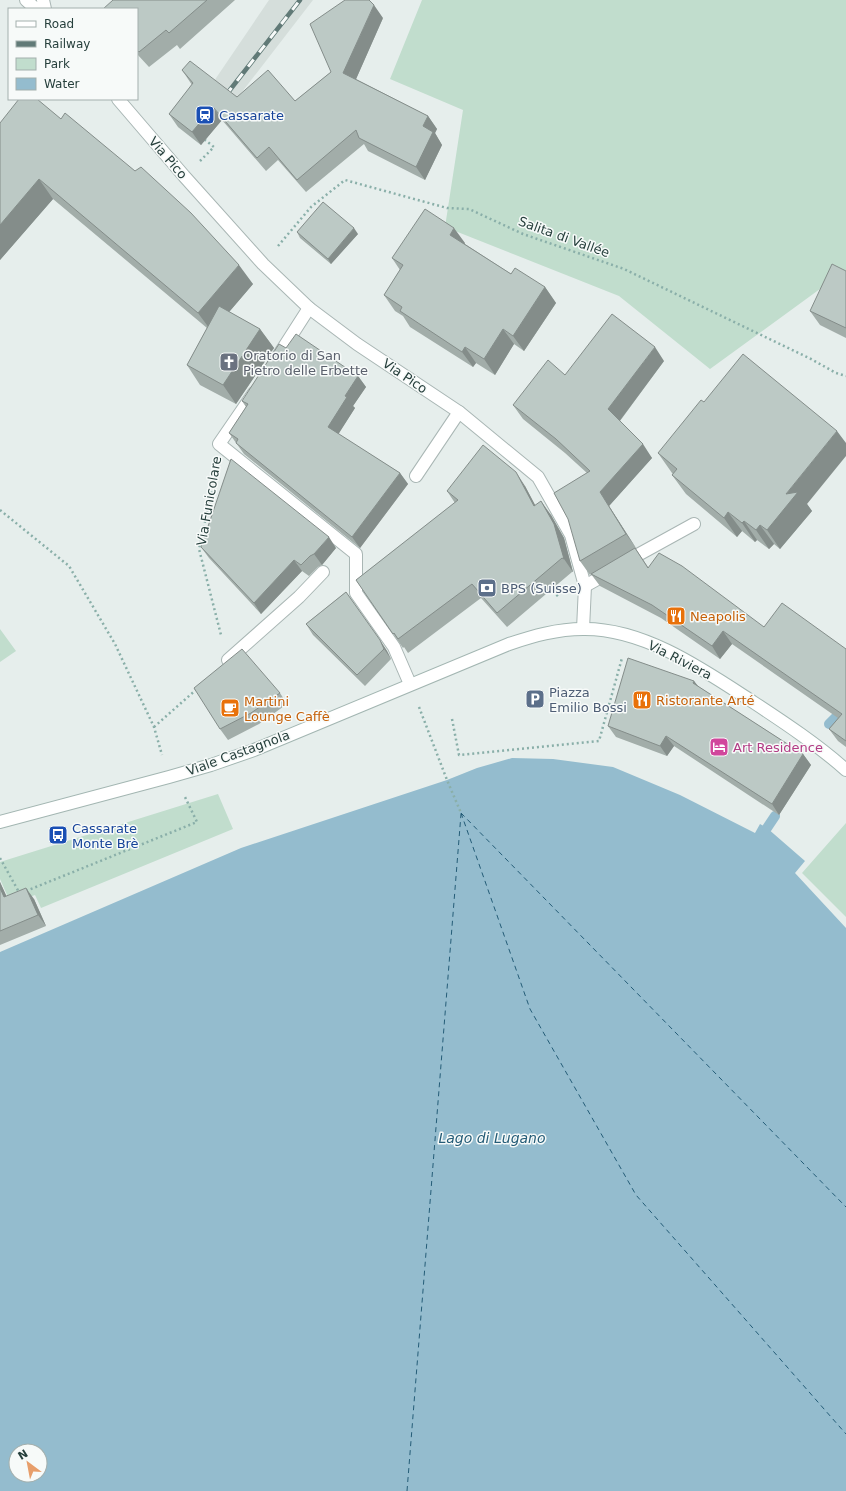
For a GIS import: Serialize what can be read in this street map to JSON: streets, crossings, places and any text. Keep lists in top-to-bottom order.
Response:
{
  "streets": {
    "street": [
      "Via Pico",
      "Via Funicolare",
      "Via Riviera",
      "Viale Castagnola"
    ],
    "path": ["Salita di Vallée"]
  },
  "crossings": [
    ["Via Pico", "Via Riviera"],
    ["Via Pico", "Viale Castagnola"],
    ["Via Riviera", "Viale Castagnola"]
  ],
  "water": ["Lago di Lugano"],
  "places": {
    "station": ["Cassarate"],
    "church": ["Oratorio di San Pietro delle Erbette"],
    "bank": ["BPS (Suisse)"],
    "restaurant": ["Neapolis", "Ristorante Arté"],
    "parking": ["Piazza Emilio Bossi"],
    "cafe": ["Martini Lounge Caffè"],
    "hotel": ["Art Residence"],
    "bus stop": ["Cassarate Monte Brè"]
  },
  "legend": [
    "Road",
    "Railway",
    "Park",
    "Water"
  ],
  "north": "top left"
}
